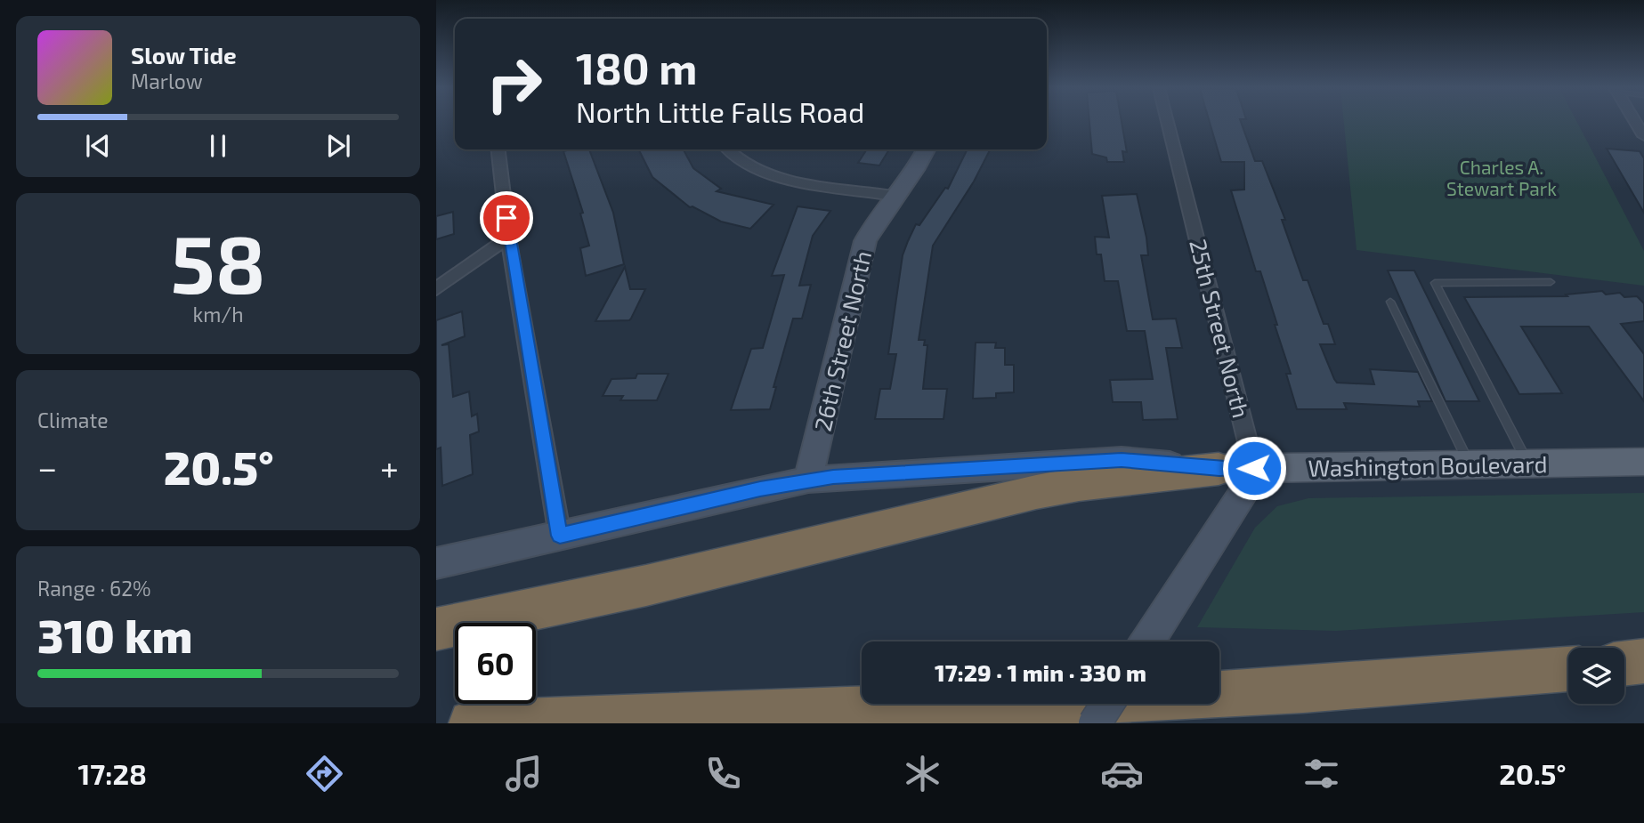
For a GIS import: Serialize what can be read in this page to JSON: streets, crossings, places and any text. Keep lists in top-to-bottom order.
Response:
{
  "streets": {
    "main road": ["26th Street North", "Washington Boulevard"],
    "street": ["25th Street North"]
  },
  "crossings": [
    ["25th Street North", "Washington Boulevard"],
    ["26th Street North", "Washington Boulevard"]
  ],
  "parks": ["Charles A. Stewart Park"],
  "page": {
    "turn": ["180 m", "North Little Falls Road"],
    "song": ["Slow Tide", "Marlow"],
    "tile": [
      ["58", "km/h"],
      "Climate",
      ["Range · 62%", "310 km"]
    ],
    "heat": ["−", "20.5°", "+"],
    "limit": "60",
    "trip": "17:29 · 1 min · 330 m",
    "tabs": ["17:28", "20.5°"]
  }
}
